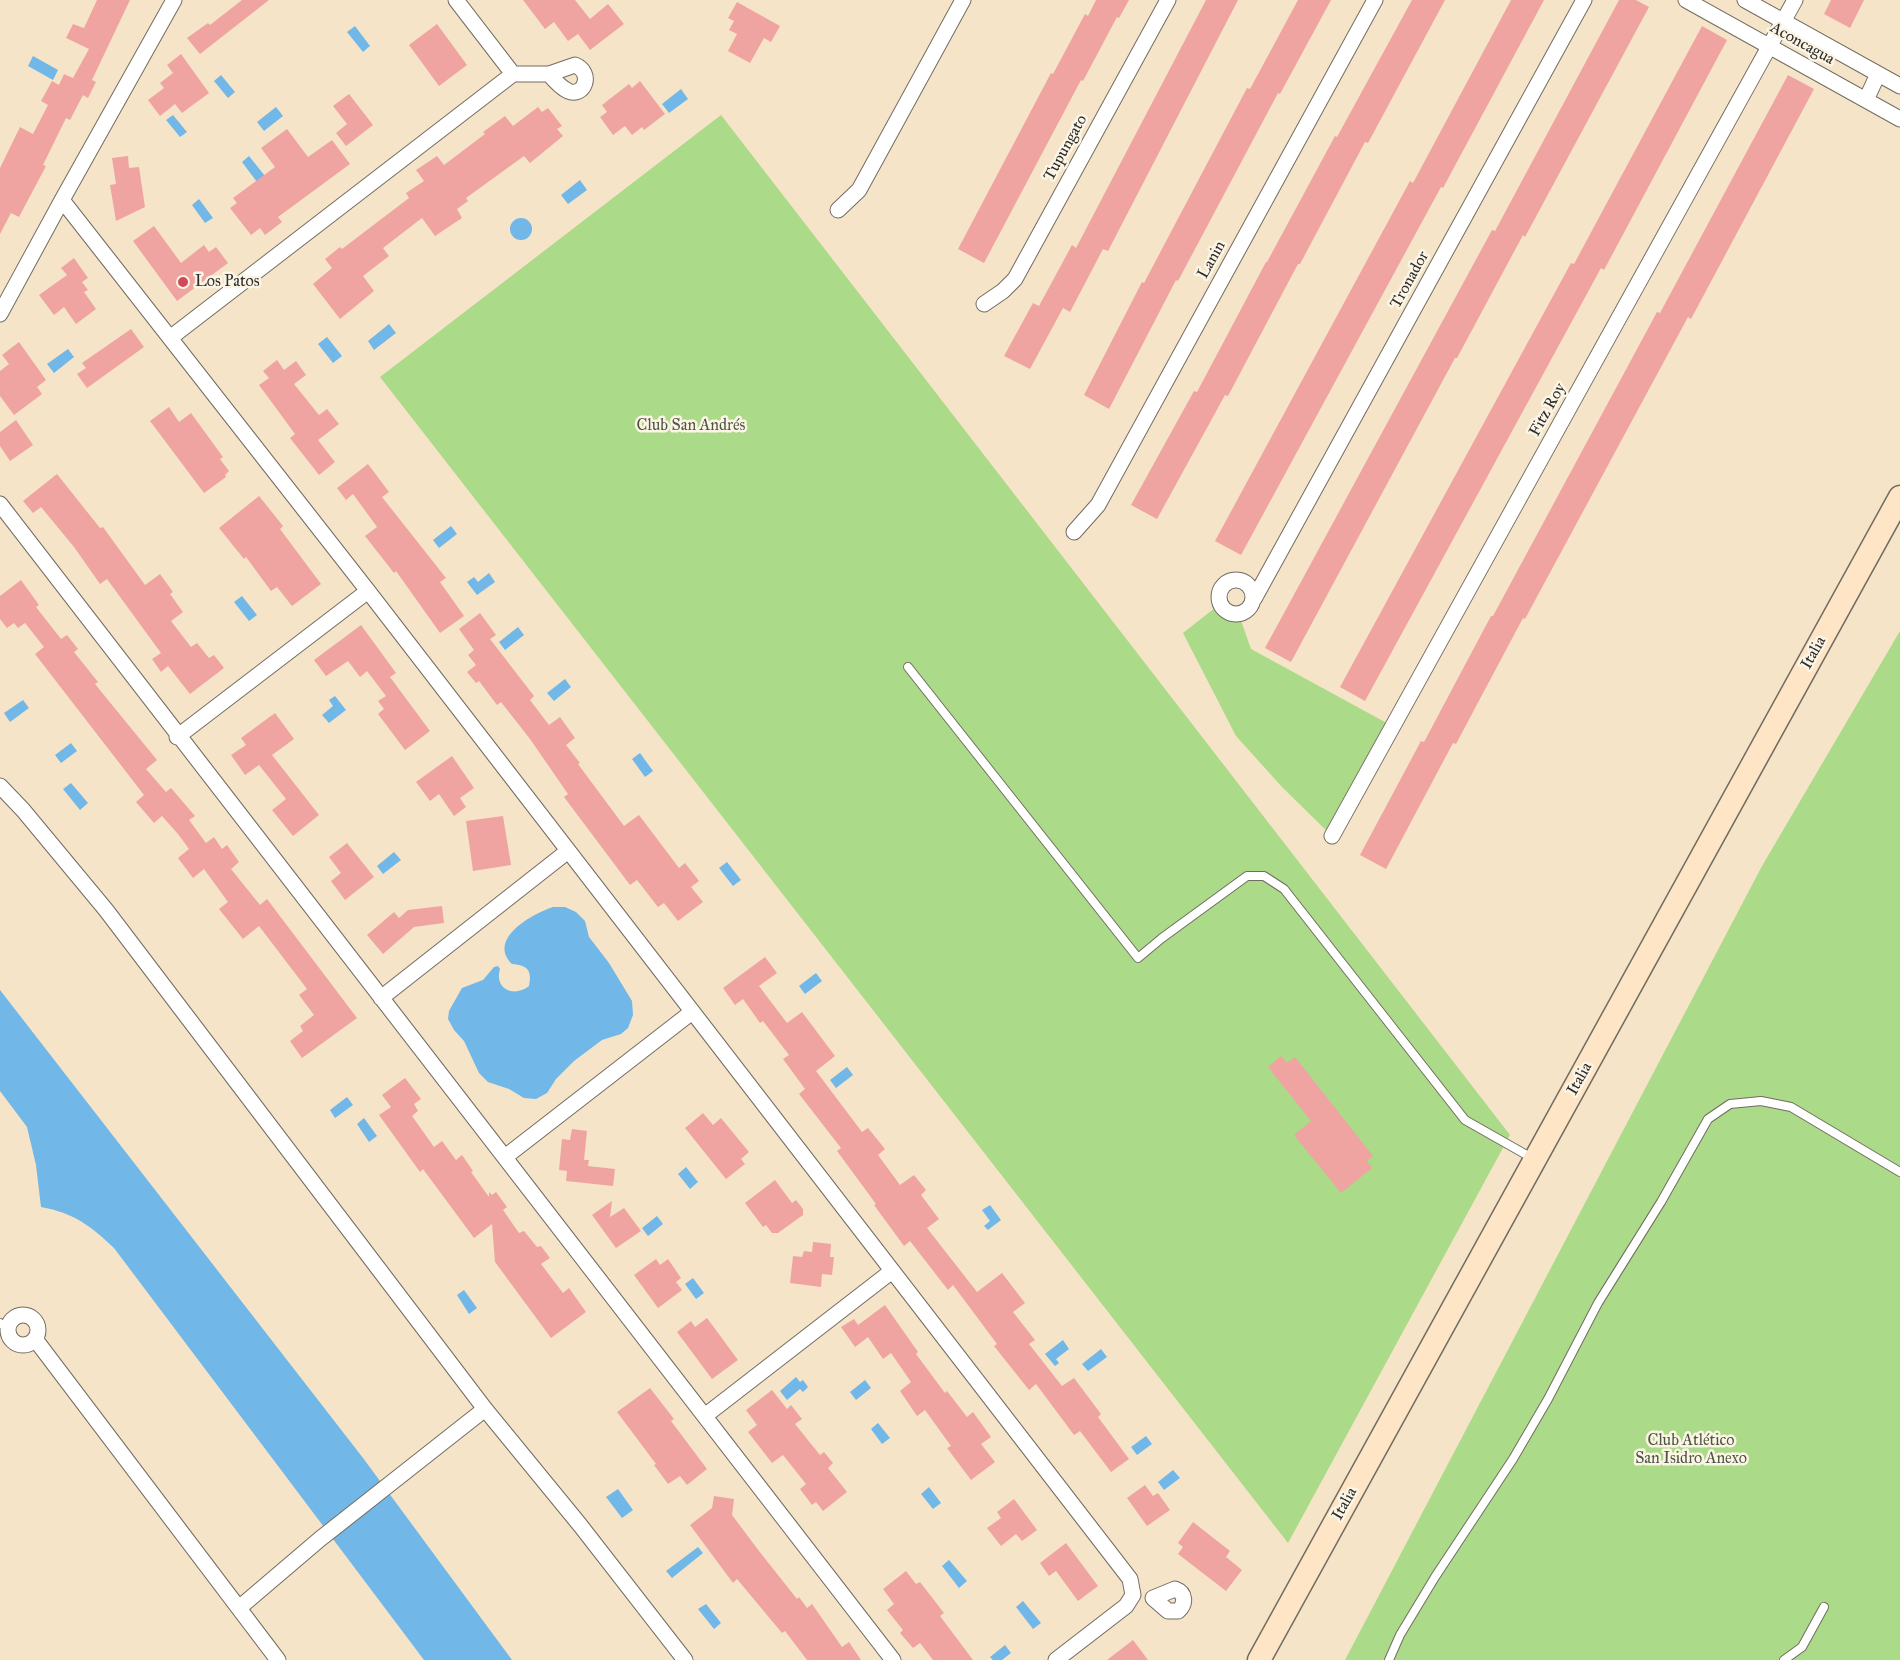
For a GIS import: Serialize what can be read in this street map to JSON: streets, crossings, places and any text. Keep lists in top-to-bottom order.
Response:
{
  "streets": {
    "street": [
      "Aconcagua",
      "Tupungato",
      "Lanin",
      "Tronador",
      "Fitz Roy",
      "Italia"
    ]
  },
  "crossings": [
    ["Aconcagua", "Fitz Roy"]
  ],
  "parks": ["Club San Andrés", "Club Atlético San Isidro Anexo"],
  "places": ["Los Patos"]
}
